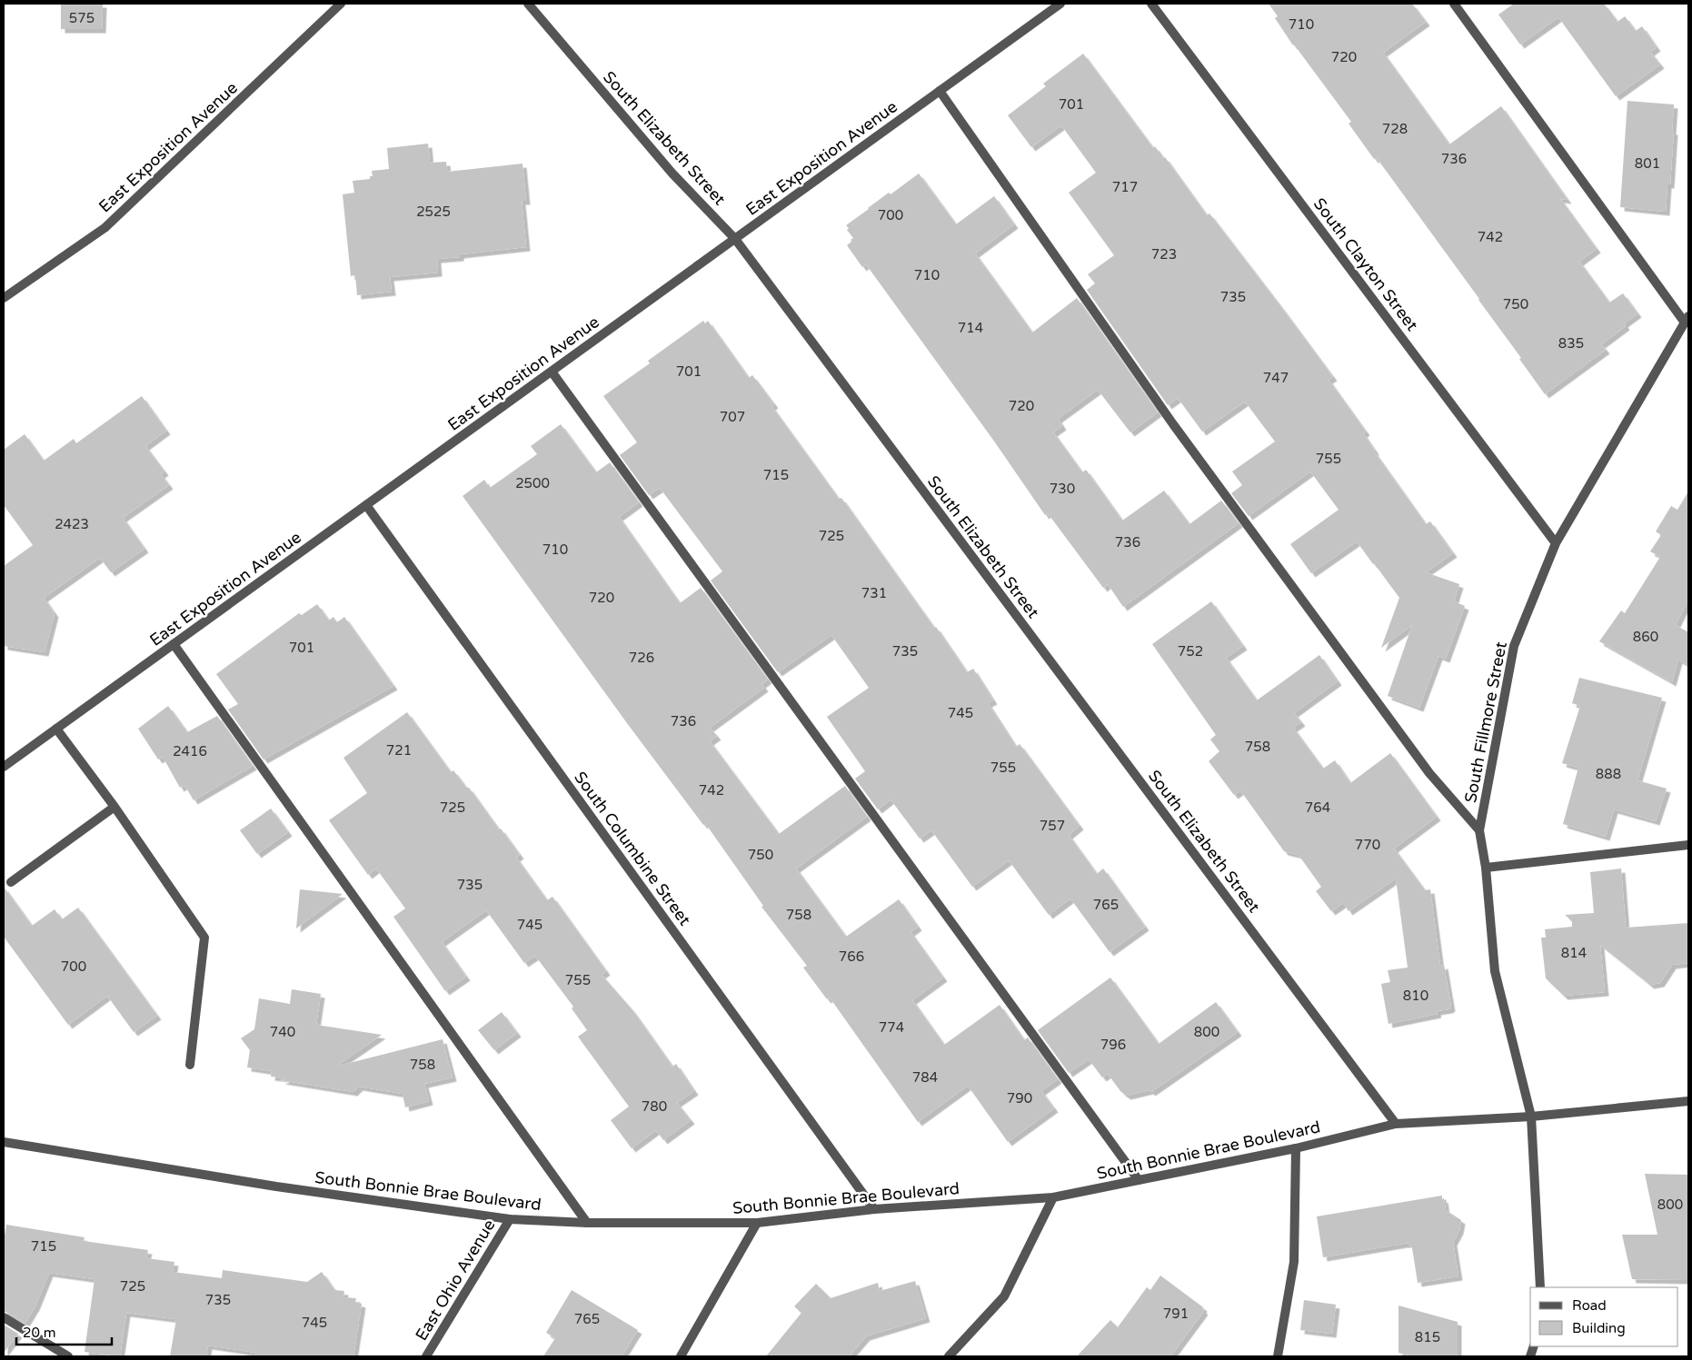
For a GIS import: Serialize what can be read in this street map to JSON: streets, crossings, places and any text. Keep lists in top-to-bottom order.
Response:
{
  "streets": {
    "street": [
      "South Elizabeth Street",
      "East Exposition Avenue",
      "South Clayton Street",
      "South Fillmore Street",
      "South Columbine Street",
      "South Bonnie Brae Boulevard",
      "East Ohio Avenue"
    ]
  },
  "crossings": [
    ["South Elizabeth Street", "East Exposition Avenue"],
    ["South Elizabeth Street", "South Bonnie Brae Boulevard"],
    ["East Exposition Avenue", "South Columbine Street"],
    ["South Clayton Street", "South Fillmore Street"],
    ["South Fillmore Street", "South Bonnie Brae Boulevard"],
    ["South Columbine Street", "South Bonnie Brae Boulevard"],
    ["South Bonnie Brae Boulevard", "East Ohio Avenue"]
  ],
  "house_numbers": [
    "575",
    "710",
    "720",
    "701",
    "728",
    "736",
    "801",
    "717",
    "2525",
    "700",
    "742",
    "723",
    "710",
    "735",
    "750",
    "714",
    "835",
    "701",
    "747",
    "720",
    "707",
    "755",
    "715",
    "2500",
    "730",
    "2423",
    "725",
    "736",
    "710",
    "731",
    "720",
    "860",
    "701",
    "735",
    "752",
    "726",
    "745",
    "736",
    "758",
    "721",
    "2416",
    "755",
    "888",
    "742",
    "725",
    "764",
    "757",
    "770",
    "750",
    "735",
    "765",
    "758",
    "745",
    "814",
    "766",
    "700",
    "755",
    "810",
    "774",
    "740",
    "800",
    "796",
    "758",
    "784",
    "790",
    "780",
    "800",
    "715",
    "725",
    "735",
    "791",
    "765",
    "745",
    "815"
  ],
  "legend": ["Road", "Building"],
  "scale_bar": "20 m"
}
